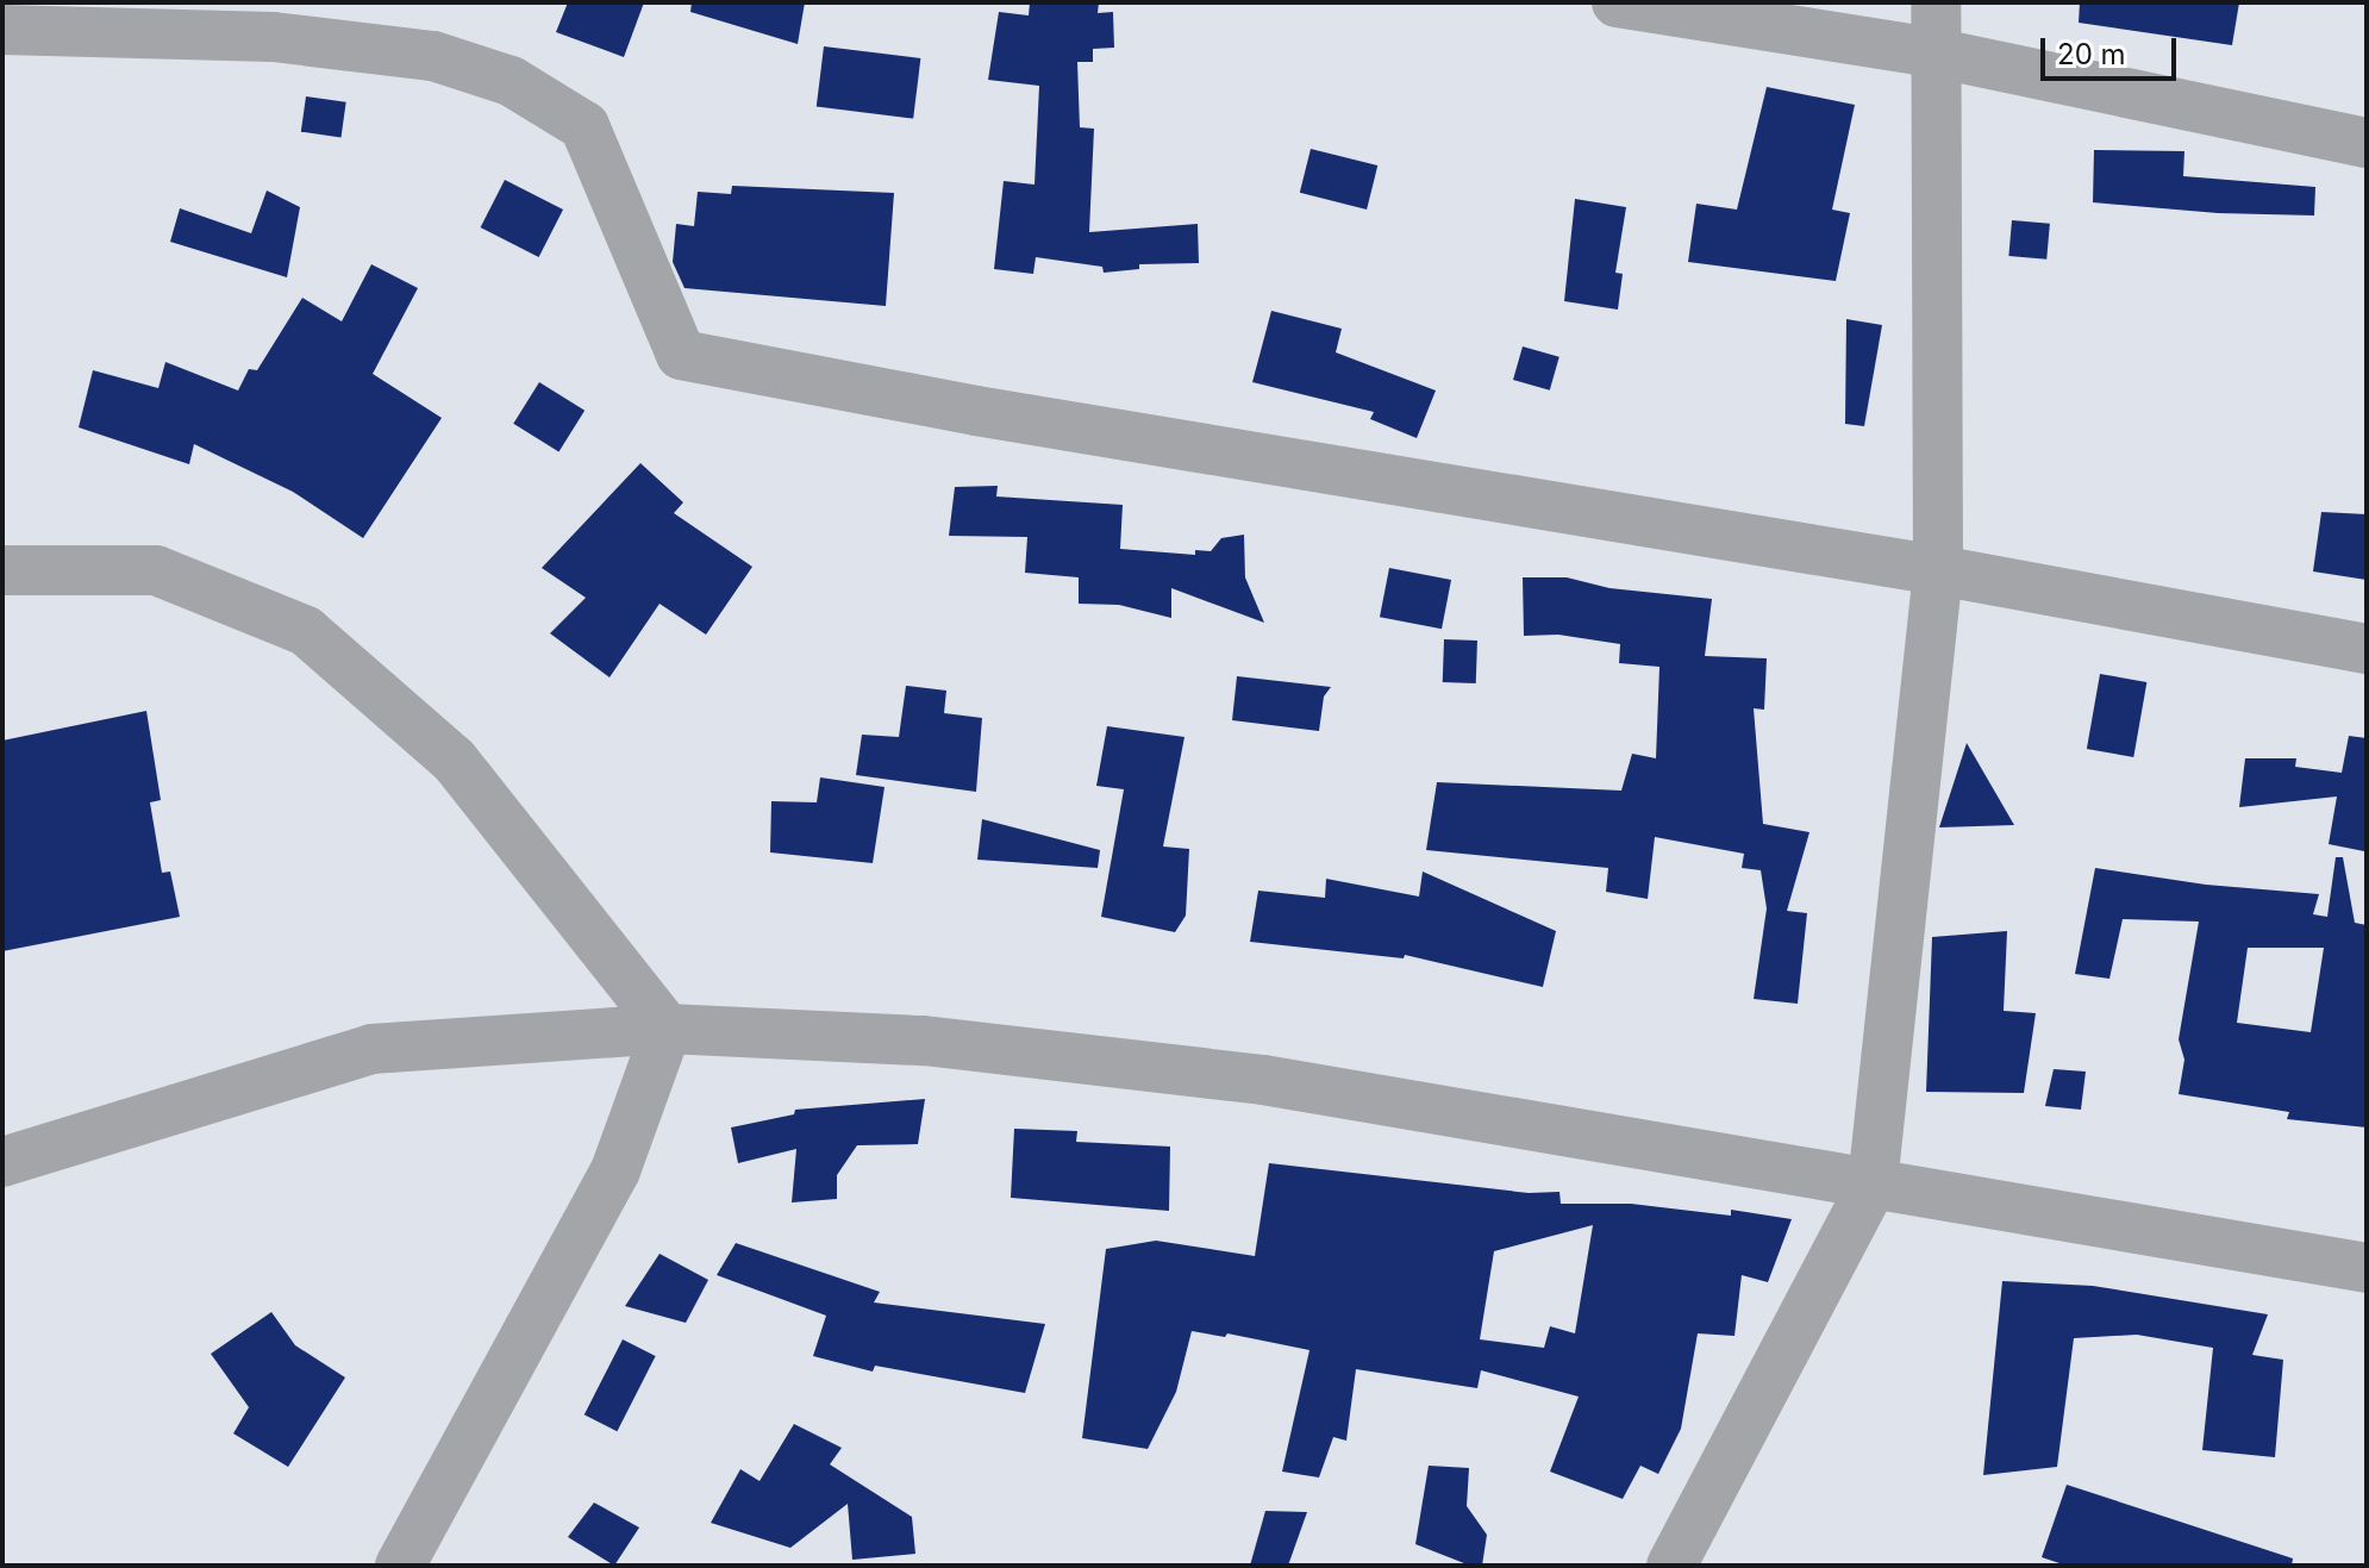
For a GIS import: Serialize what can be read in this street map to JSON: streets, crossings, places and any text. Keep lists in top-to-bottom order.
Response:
{
  "scale_bar": "20 m"
}
